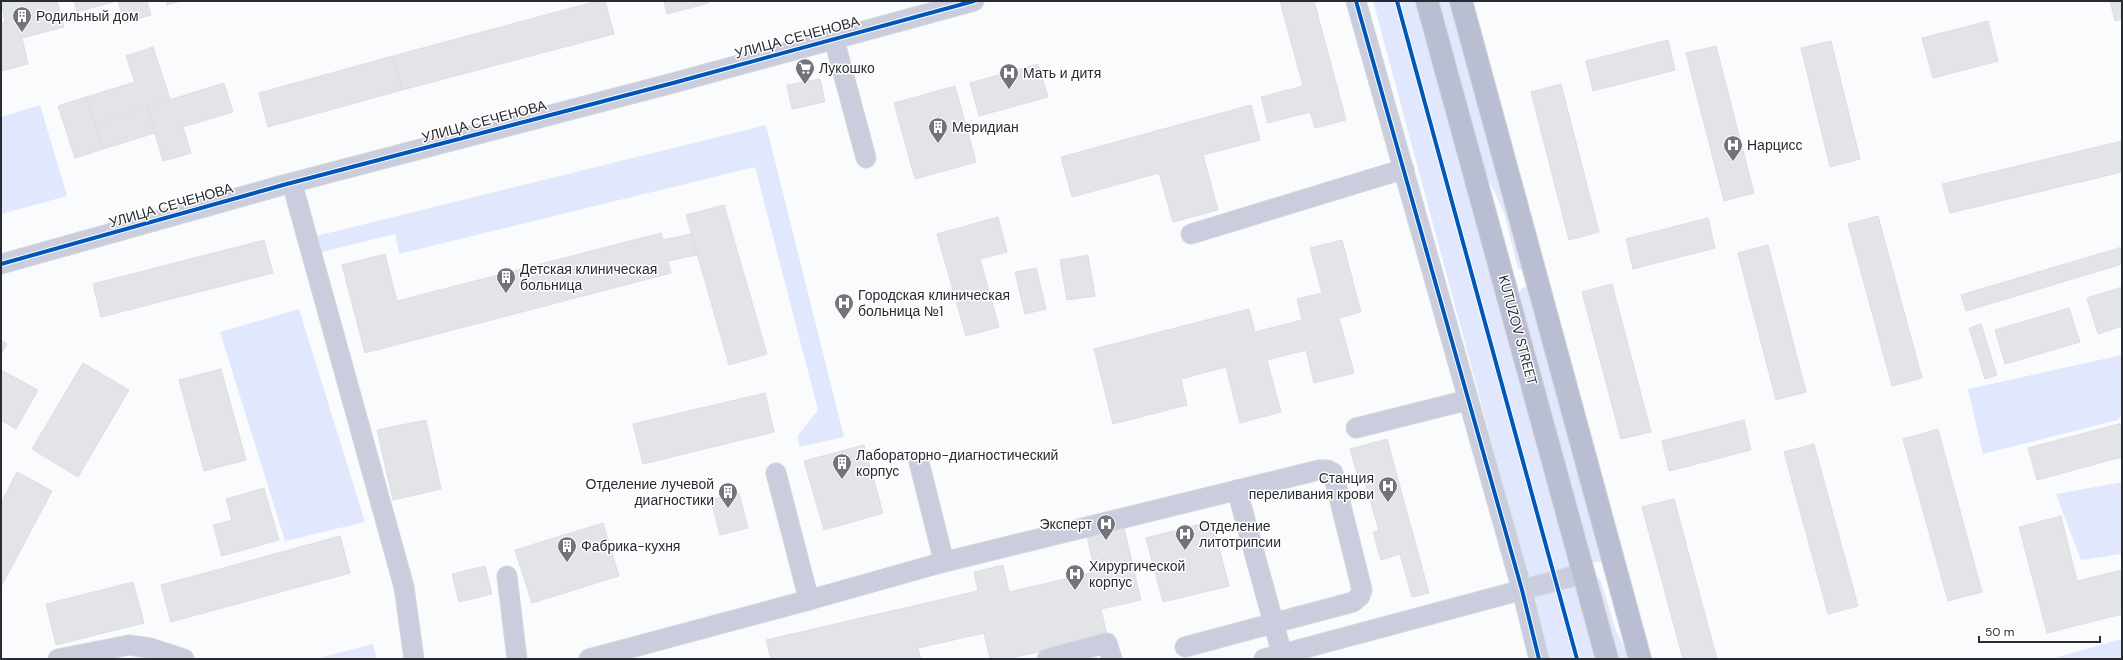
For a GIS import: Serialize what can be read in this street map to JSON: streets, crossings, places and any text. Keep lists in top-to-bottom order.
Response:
{
  "streets": {
    "main road": ["KUTUZOV STREET"],
    "street": ["УЛИЦА СЕЧЕНОВА"]
  },
  "places": {
    "building": [
      "Родильный дом",
      "Меридиан",
      "Детская клиническая больница",
      "Лабораторно-диагностический корпус",
      "Отделение лучевой диагностики",
      "Фабрика-кухня"
    ],
    "supermarket": ["Лукошко"],
    "hospital": [
      "Мать и дитя",
      "Нарцисс",
      "Городская клиническая больница №1",
      "Станция переливания крови",
      "Эксперт",
      "Отделение литотрипсии",
      "Хирургической корпус"
    ]
  },
  "scale_bar": "50 m"
}
